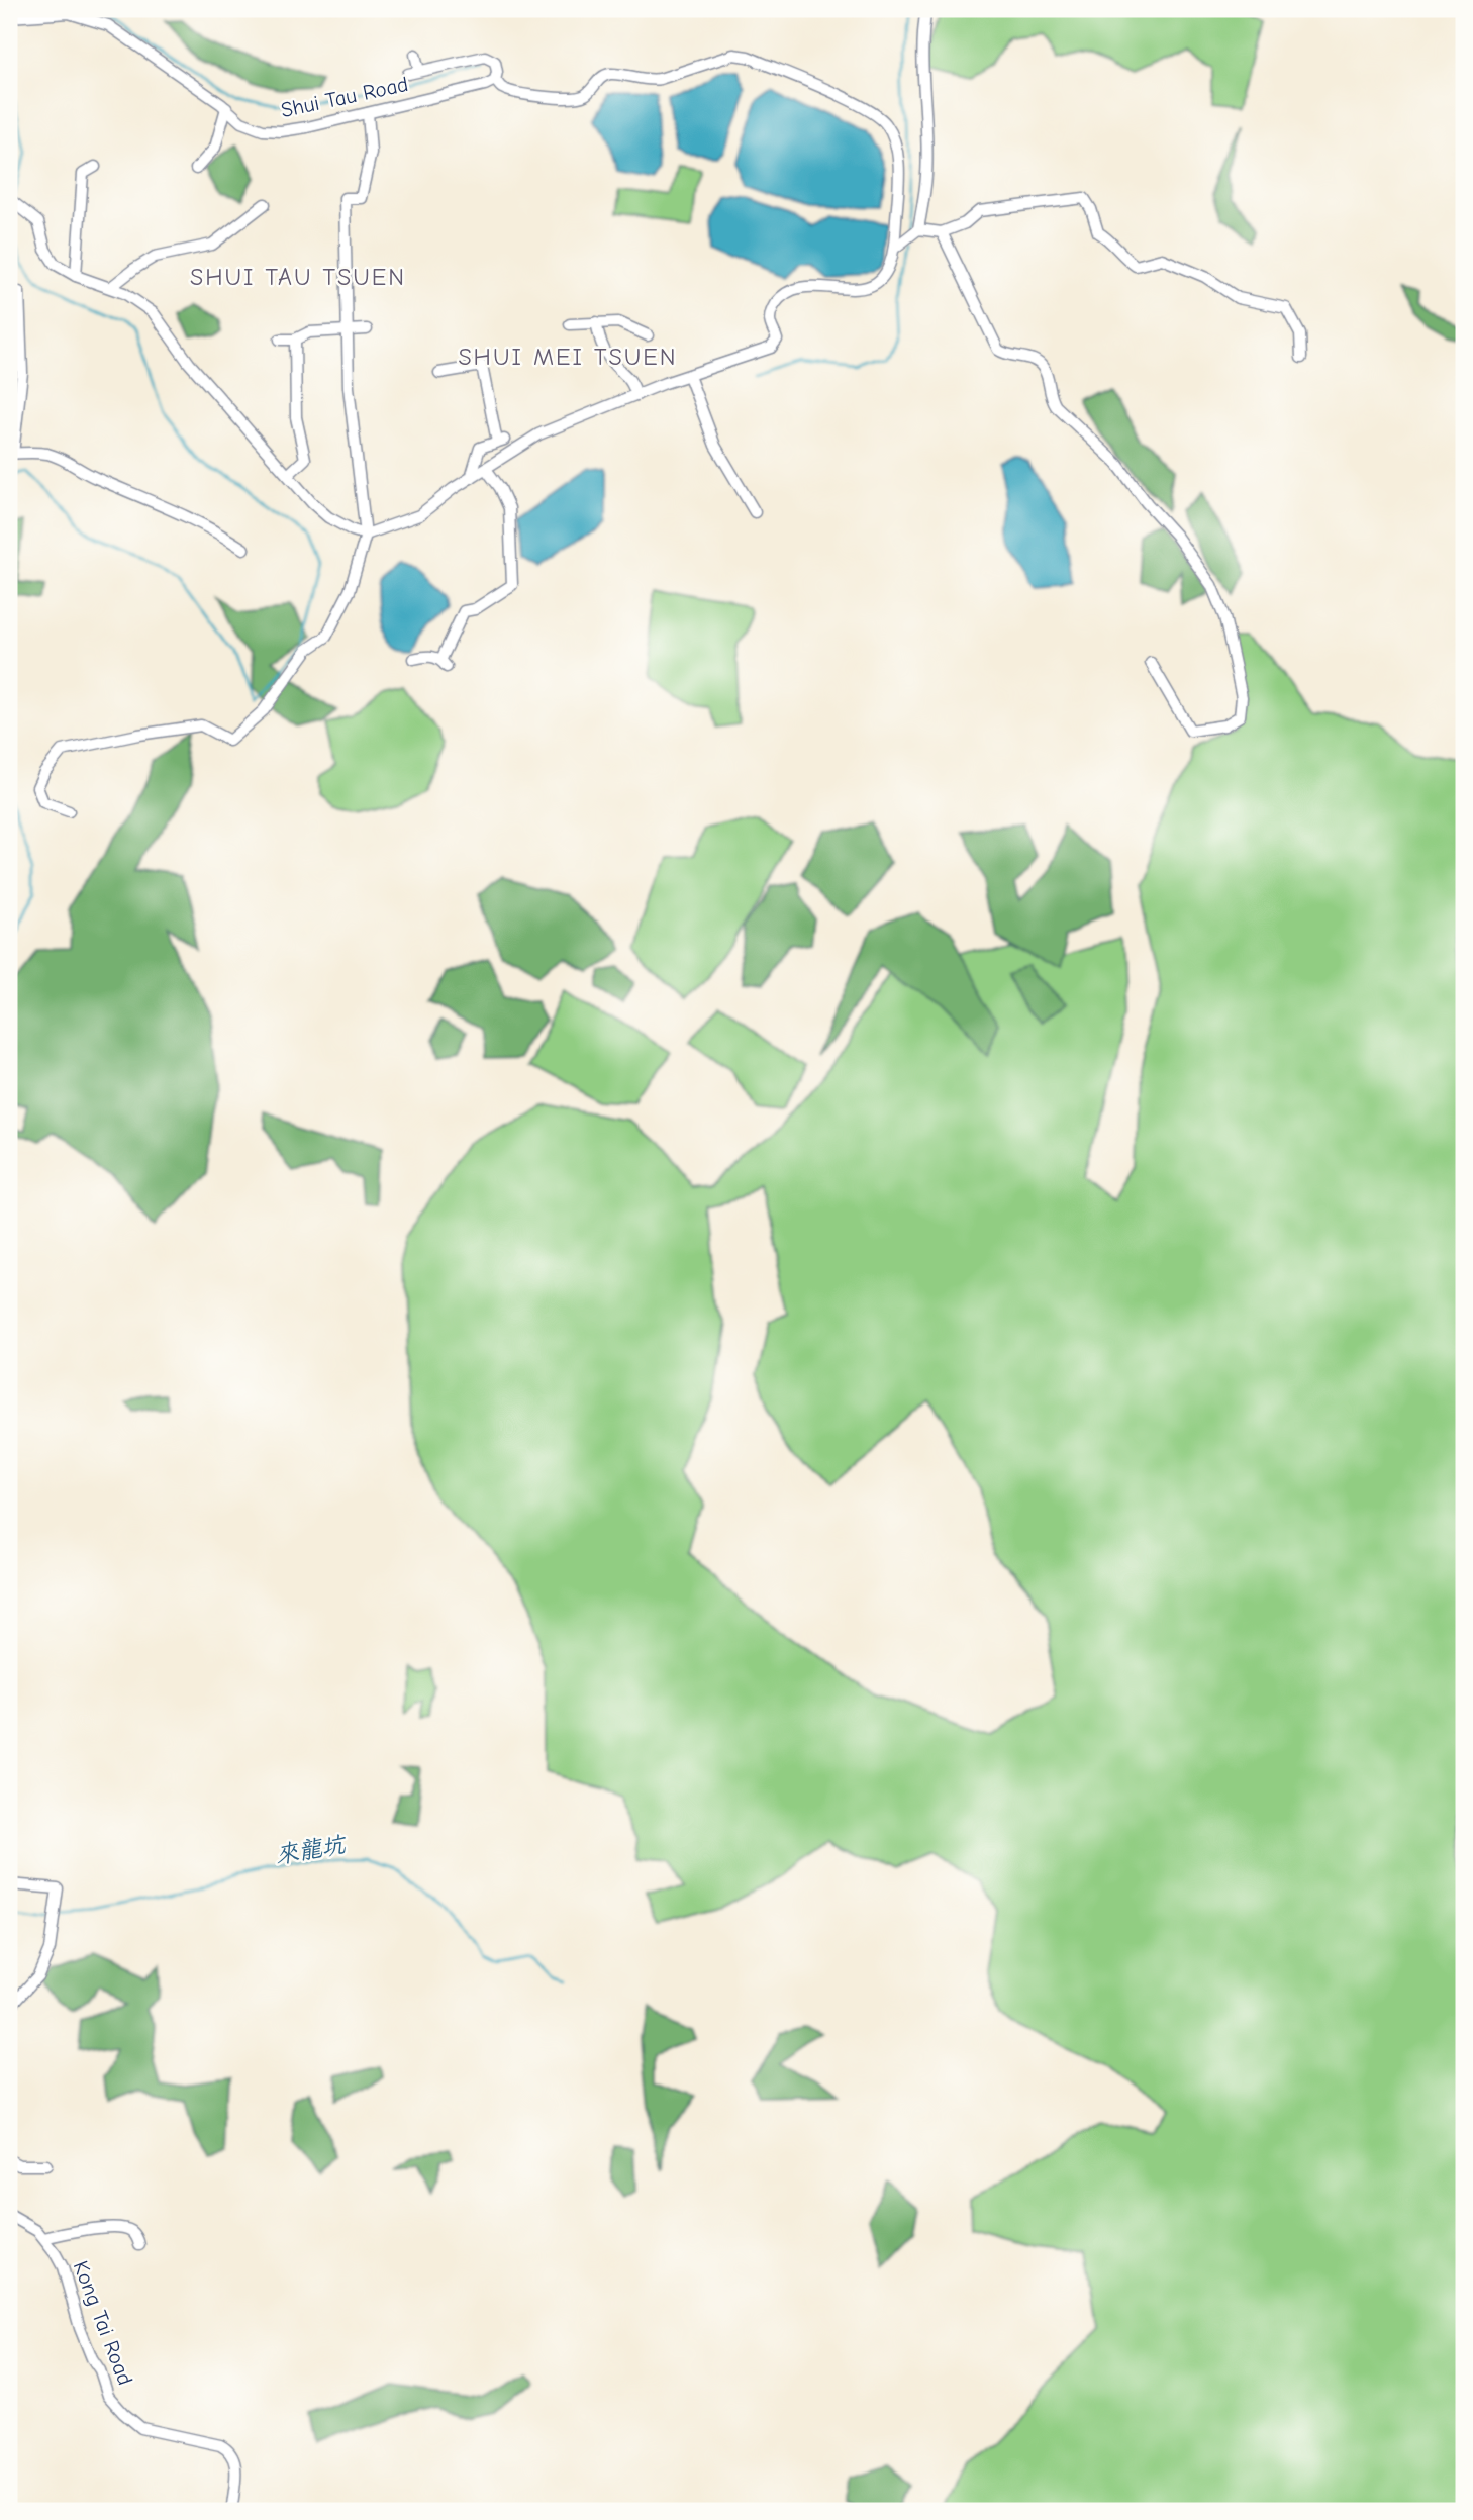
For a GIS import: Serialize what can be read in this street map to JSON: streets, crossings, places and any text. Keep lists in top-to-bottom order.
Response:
{
  "streets": {
    "street": ["Shui Tau Road", "Kong Tai Road"]
  },
  "districts": ["SHUI TAU TSUEN", "SHUI MEI TSUEN"],
  "water": ["來龍坑"]
}
